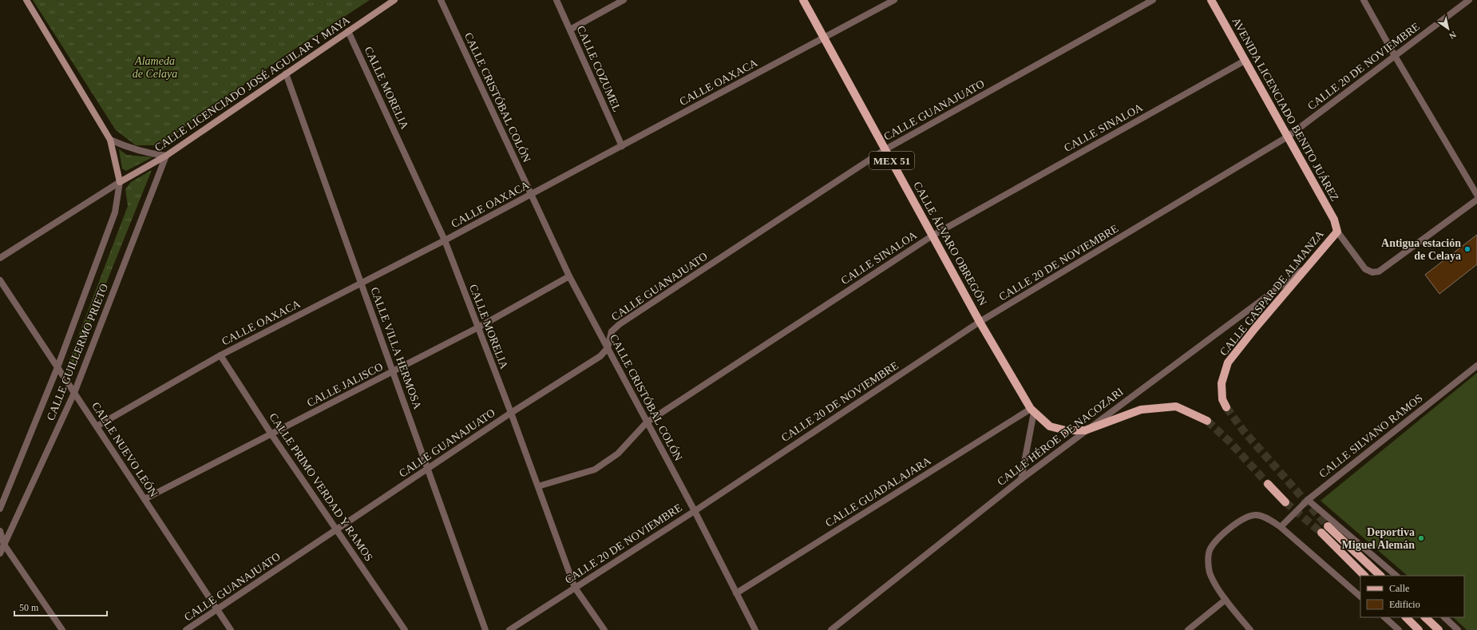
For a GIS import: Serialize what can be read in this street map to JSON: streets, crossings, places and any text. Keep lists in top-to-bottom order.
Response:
{
  "streets": {
    "main road": [
      "CALLE LICENCIADO JOSÉ AGUILAR Y MAYA",
      "AVENIDA LICENCIADO BENITO JUÁREZ",
      "MEX 51",
      "CALLE ÁLVARO OBREGÓN",
      "CALLE GASPAR DE ALMANZA"
    ],
    "street": [
      "CALLE 20 DE NOVIEMBRE",
      "CALLE COZUMEL",
      "CALLE OAXACA",
      "CALLE MORELIA",
      "CALLE CRISTÓBAL COLÓN",
      "CALLE GUANAJUATO",
      "CALLE SINALOA",
      "CALLE VILLA HERMOSA",
      "CALLE GUILLERMO PRIETO",
      "CALLE JALISCO",
      "CALLE SILVANO RAMOS",
      "CALLE HÉROE DE NACOZARI",
      "CALLE NUEVO LEÓN",
      "CALLE PRIMO VERDAD Y RAMOS",
      "CALLE GUADALAJARA"
    ]
  },
  "crossings": [
    ["CALLE 20 DE NOVIEMBRE", "CALLE MORELIA"],
    ["CALLE 20 DE NOVIEMBRE", "CALLE CRISTÓBAL COLÓN"],
    ["CALLE 20 DE NOVIEMBRE", "AVENIDA LICENCIADO BENITO JUÁREZ"],
    ["CALLE 20 DE NOVIEMBRE", "CALLE ÁLVARO OBREGÓN"],
    ["CALLE COZUMEL", "CALLE OAXACA"],
    ["CALLE OAXACA", "CALLE MORELIA"],
    ["CALLE OAXACA", "CALLE CRISTÓBAL COLÓN"],
    ["CALLE OAXACA", "CALLE ÁLVARO OBREGÓN"],
    ["CALLE OAXACA", "CALLE VILLA HERMOSA"],
    ["CALLE OAXACA", "CALLE NUEVO LEÓN"],
    ["CALLE OAXACA", "CALLE PRIMO VERDAD Y RAMOS"],
    ["CALLE LICENCIADO JOSÉ AGUILAR Y MAYA", "CALLE MORELIA"],
    ["CALLE LICENCIADO JOSÉ AGUILAR Y MAYA", "CALLE VILLA HERMOSA"],
    ["CALLE LICENCIADO JOSÉ AGUILAR Y MAYA", "CALLE GUILLERMO PRIETO"],
    ["CALLE MORELIA", "CALLE GUANAJUATO"],
    ["CALLE MORELIA", "CALLE SINALOA"],
    ["CALLE MORELIA", "CALLE JALISCO"],
    ["CALLE CRISTÓBAL COLÓN", "CALLE GUANAJUATO"],
    ["CALLE CRISTÓBAL COLÓN", "CALLE SINALOA"],
    ["CALLE CRISTÓBAL COLÓN", "CALLE JALISCO"],
    ["CALLE CRISTÓBAL COLÓN", "CALLE GUADALAJARA"],
    ["AVENIDA LICENCIADO BENITO JUÁREZ", "CALLE SINALOA"],
    ["AVENIDA LICENCIADO BENITO JUÁREZ", "CALLE GASPAR DE ALMANZA"],
    ["CALLE GUANAJUATO", "CALLE ÁLVARO OBREGÓN"],
    ["CALLE GUANAJUATO", "CALLE VILLA HERMOSA"],
    ["CALLE GUANAJUATO", "CALLE NUEVO LEÓN"],
    ["CALLE GUANAJUATO", "CALLE PRIMO VERDAD Y RAMOS"],
    ["CALLE SINALOA", "CALLE ÁLVARO OBREGÓN"],
    ["CALLE ÁLVARO OBREGÓN", "CALLE HÉROE DE NACOZARI"],
    ["CALLE ÁLVARO OBREGÓN", "CALLE GUADALAJARA"],
    ["CALLE GASPAR DE ALMANZA", "CALLE HÉROE DE NACOZARI"],
    ["CALLE VILLA HERMOSA", "CALLE JALISCO"],
    ["CALLE GUILLERMO PRIETO", "CALLE NUEVO LEÓN"],
    ["CALLE JALISCO", "CALLE NUEVO LEÓN"],
    ["CALLE JALISCO", "CALLE PRIMO VERDAD Y RAMOS"]
  ],
  "parks": ["Alameda de Celaya"],
  "places": ["Antigua estación de Celaya", "Deportiva Miguel Alemán"],
  "legend": ["Calle", "Edificio"],
  "scale_bar": "50 m",
  "north": "bottom right"
}
